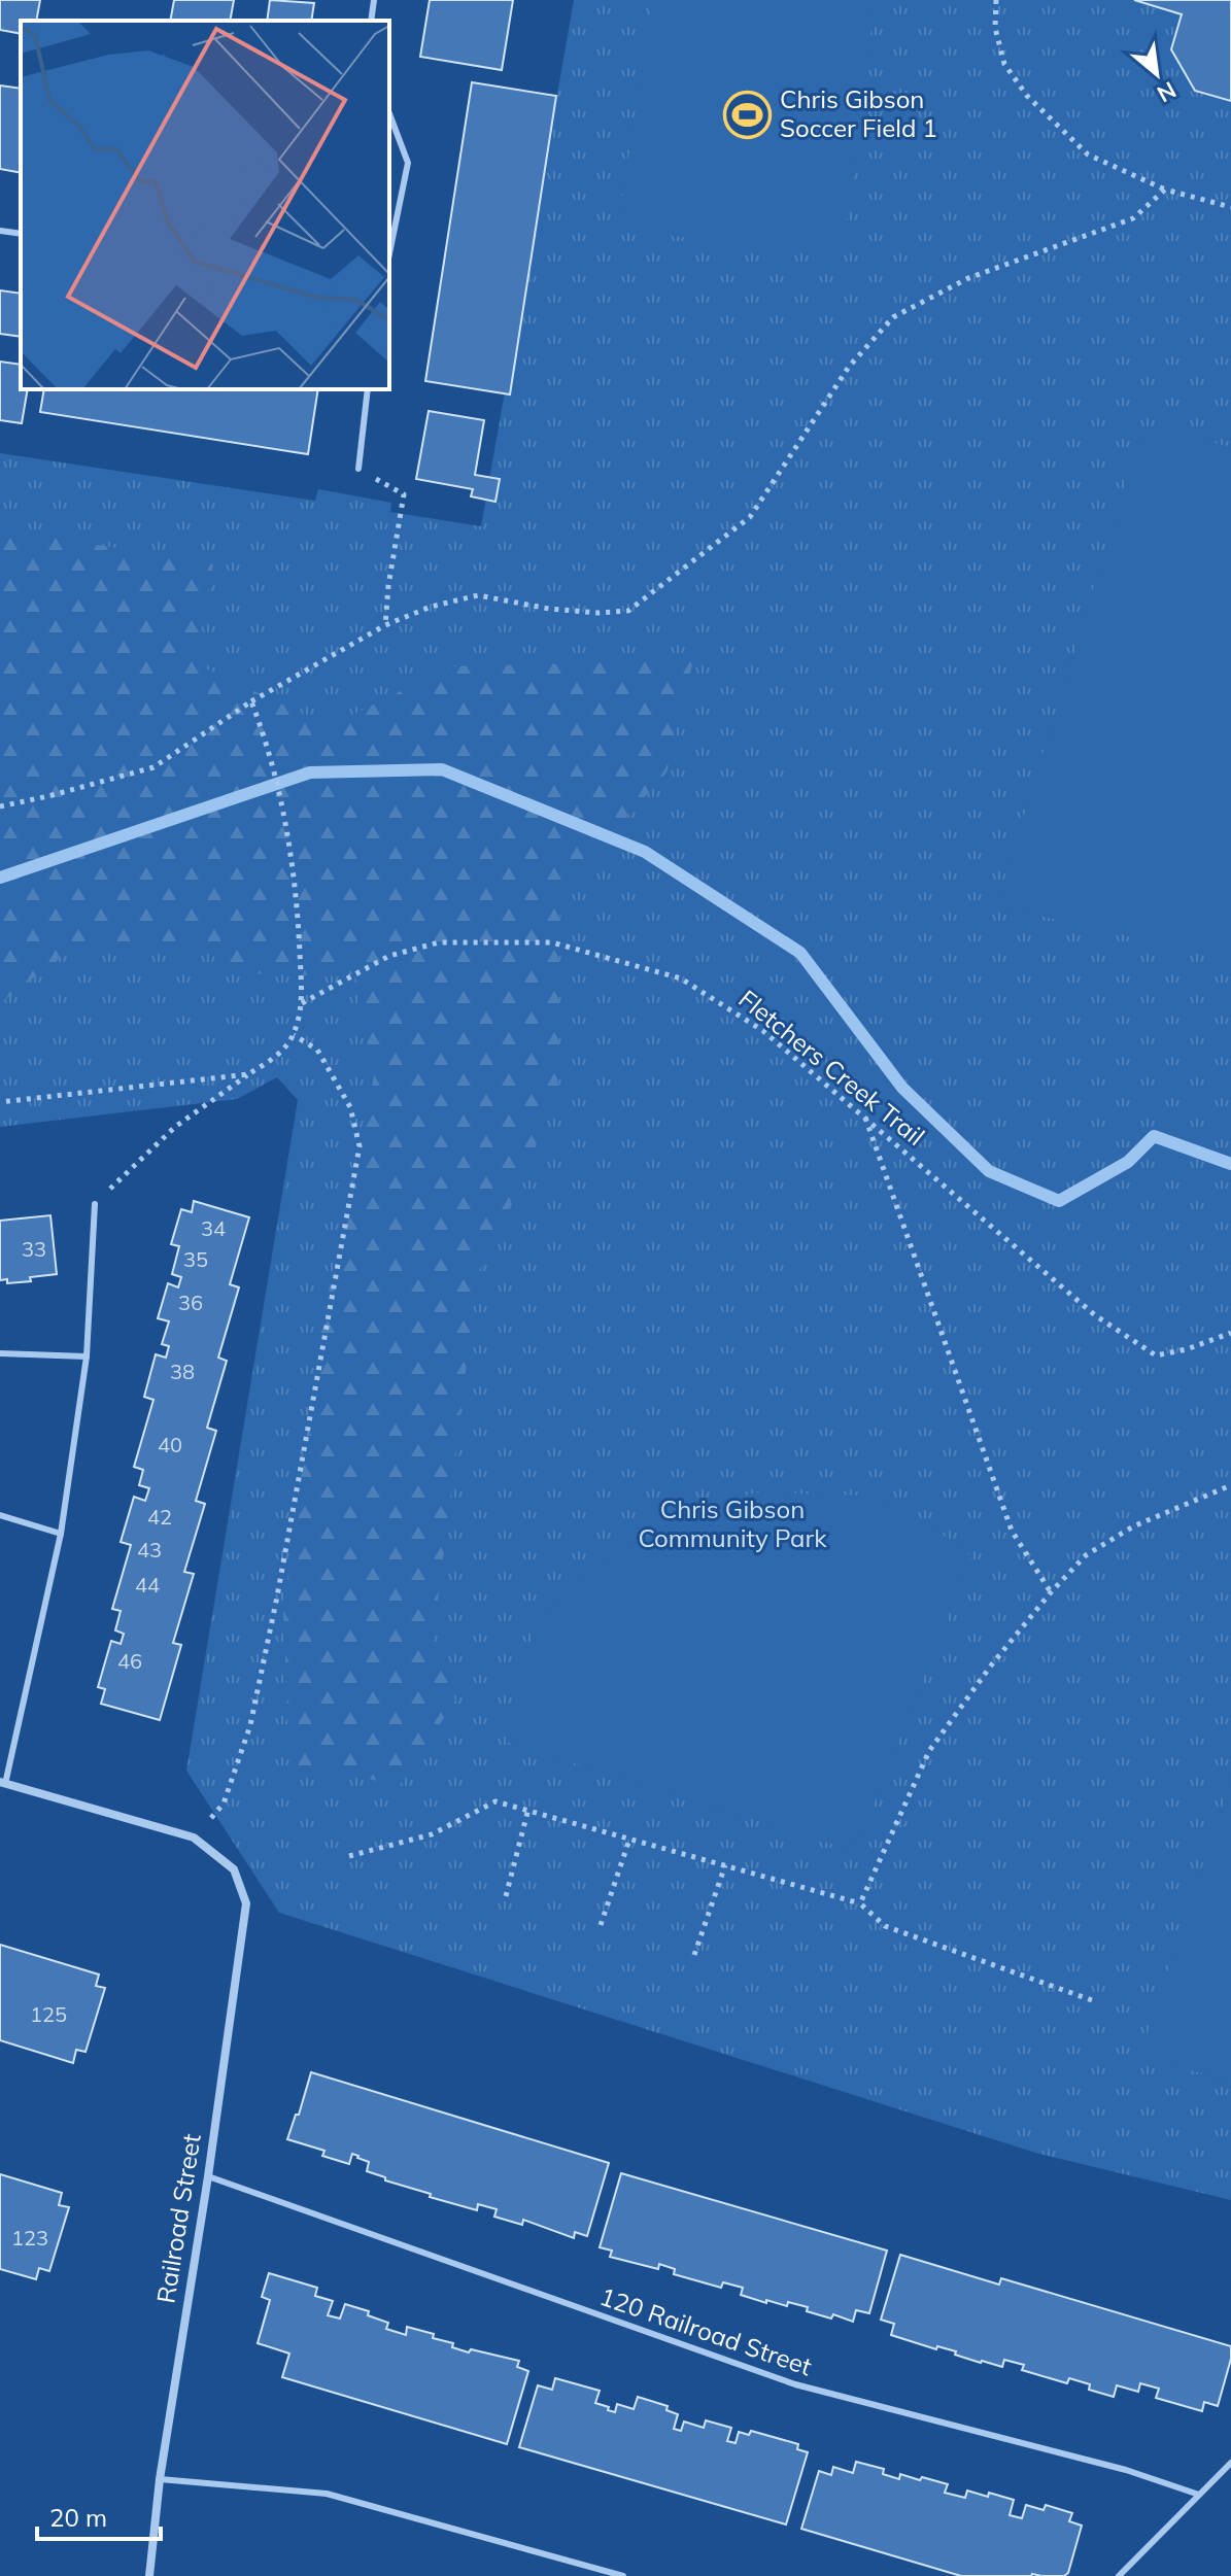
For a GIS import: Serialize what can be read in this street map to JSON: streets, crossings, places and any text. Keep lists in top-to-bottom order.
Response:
{
  "streets": {
    "street": ["Railroad Street"],
    "lane": ["120 Railroad Street"],
    "path": ["Fletchers Creek Trail"]
  },
  "crossings": [
    ["Railroad Street", "120 Railroad Street"]
  ],
  "parks": ["Chris Gibson Community Park"],
  "places": {
    "sports": ["Chris Gibson Soccer Field 1"]
  },
  "house_numbers": [
    "34",
    "33",
    "35",
    "36",
    "38",
    "40",
    "42",
    "43",
    "44",
    "46",
    "125",
    "123"
  ],
  "scale_bar": "20 m",
  "north": "bottom right"
}
